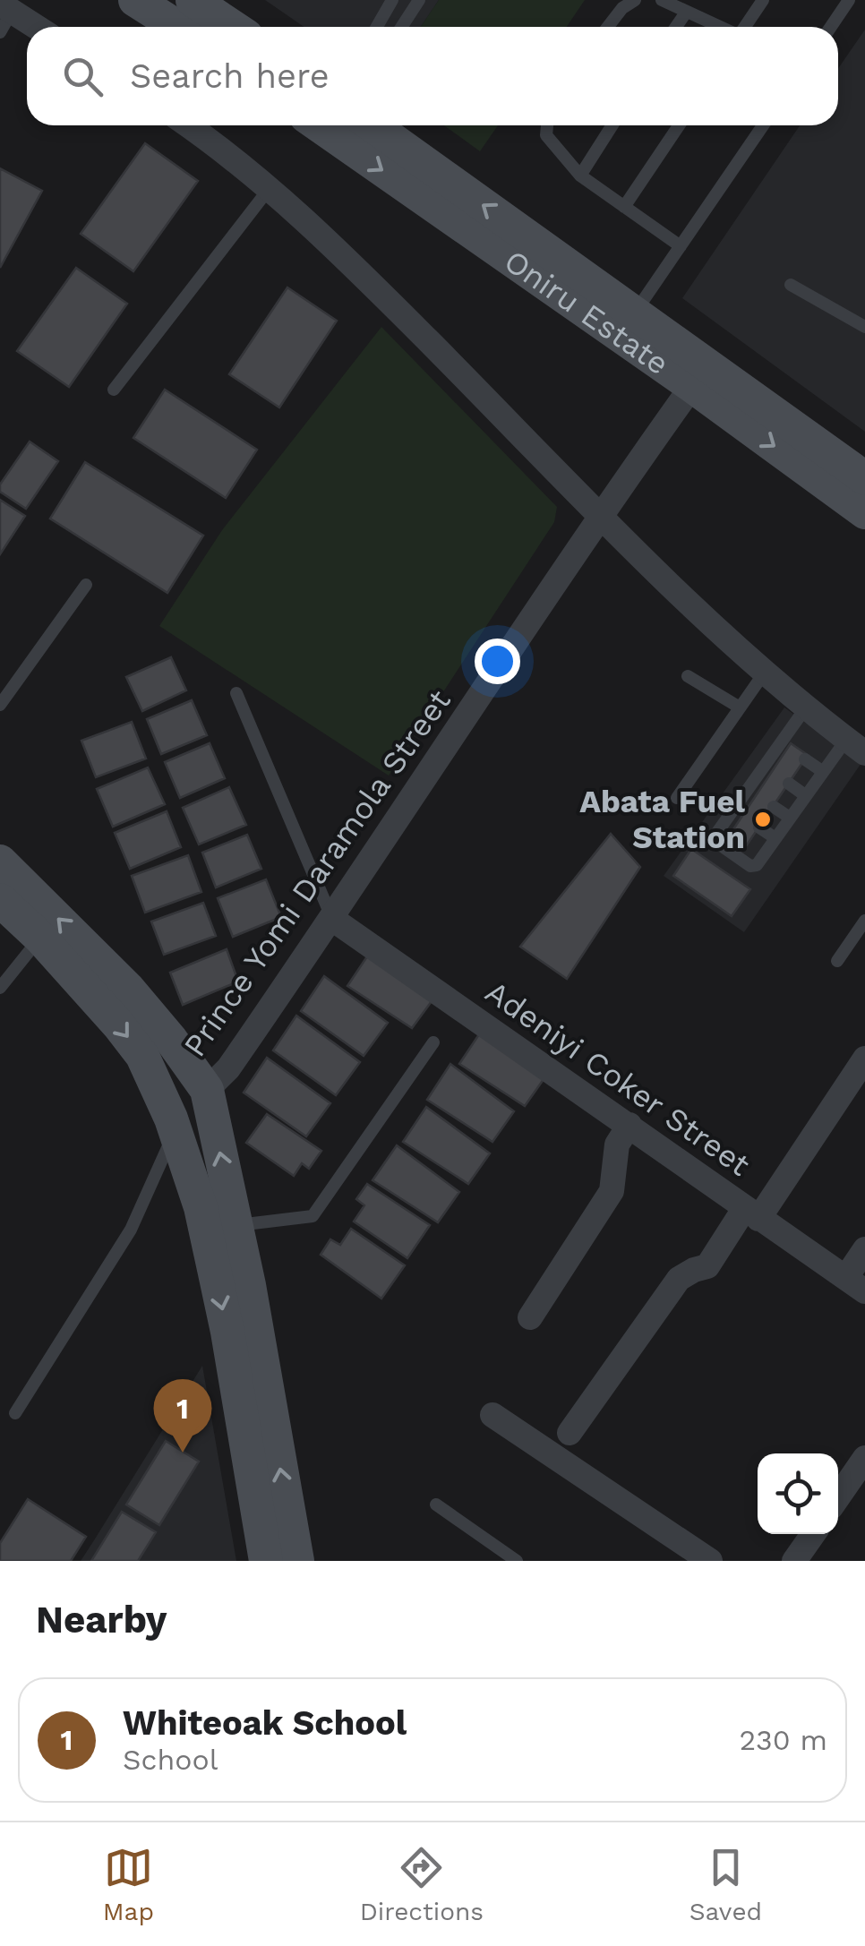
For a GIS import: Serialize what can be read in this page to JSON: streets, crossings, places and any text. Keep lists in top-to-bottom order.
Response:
{
  "streets": {
    "street": ["Oniru Estate", "Prince Yomi Daramola Street", "Adeniyi Coker Street"]
  },
  "crossings": [
    ["Oniru Estate", "Prince Yomi Daramola Street"],
    ["Prince Yomi Daramola Street", "Adeniyi Coker Street"]
  ],
  "places": ["Abata Fuel Station"],
  "page": {
    "search": "Search here",
    "pins": "1",
    "heading": "Nearby",
    "list": [
      {
        "mark": "1",
        "name": "Whiteoak School",
        "note": "School",
        "value": "230 m"
      }
    ],
    "nav": ["Map", "Directions", "Saved"]
  }
}
